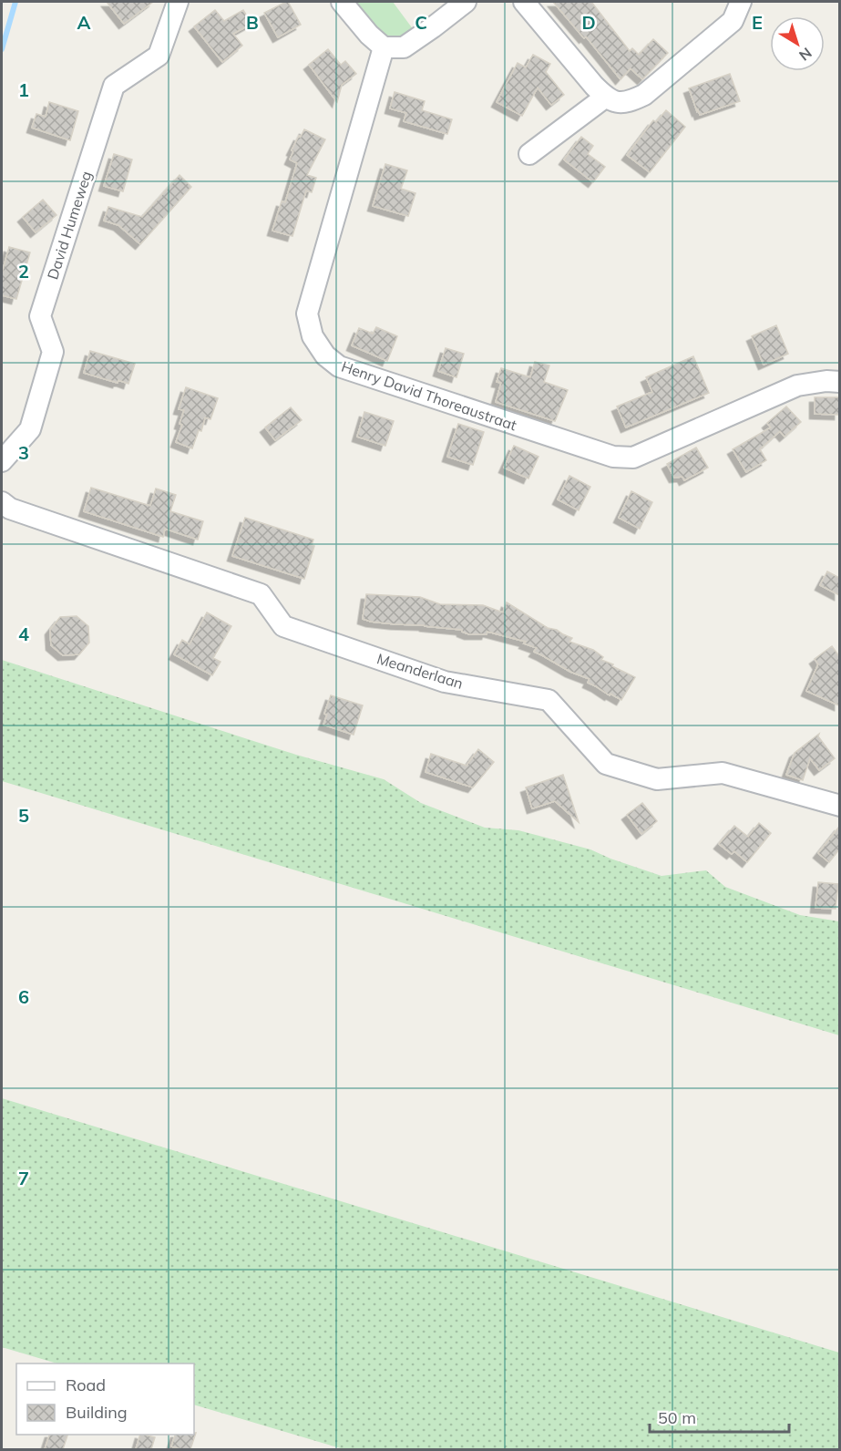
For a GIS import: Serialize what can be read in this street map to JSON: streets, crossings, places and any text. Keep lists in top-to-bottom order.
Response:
{
  "streets": {
    "street": ["David Humeweg", "Henry David Thoreaustraat", "Meanderlaan"]
  },
  "legend": ["Road", "Building"],
  "scale_bar": "50 m",
  "north": "bottom right",
  "grid": {
    "columns": [
      "A",
      "B",
      "C",
      "D",
      "E"
    ],
    "rows": [
      "1",
      "2",
      "3",
      "4",
      "5",
      "6",
      "7"
    ]
  }
}
